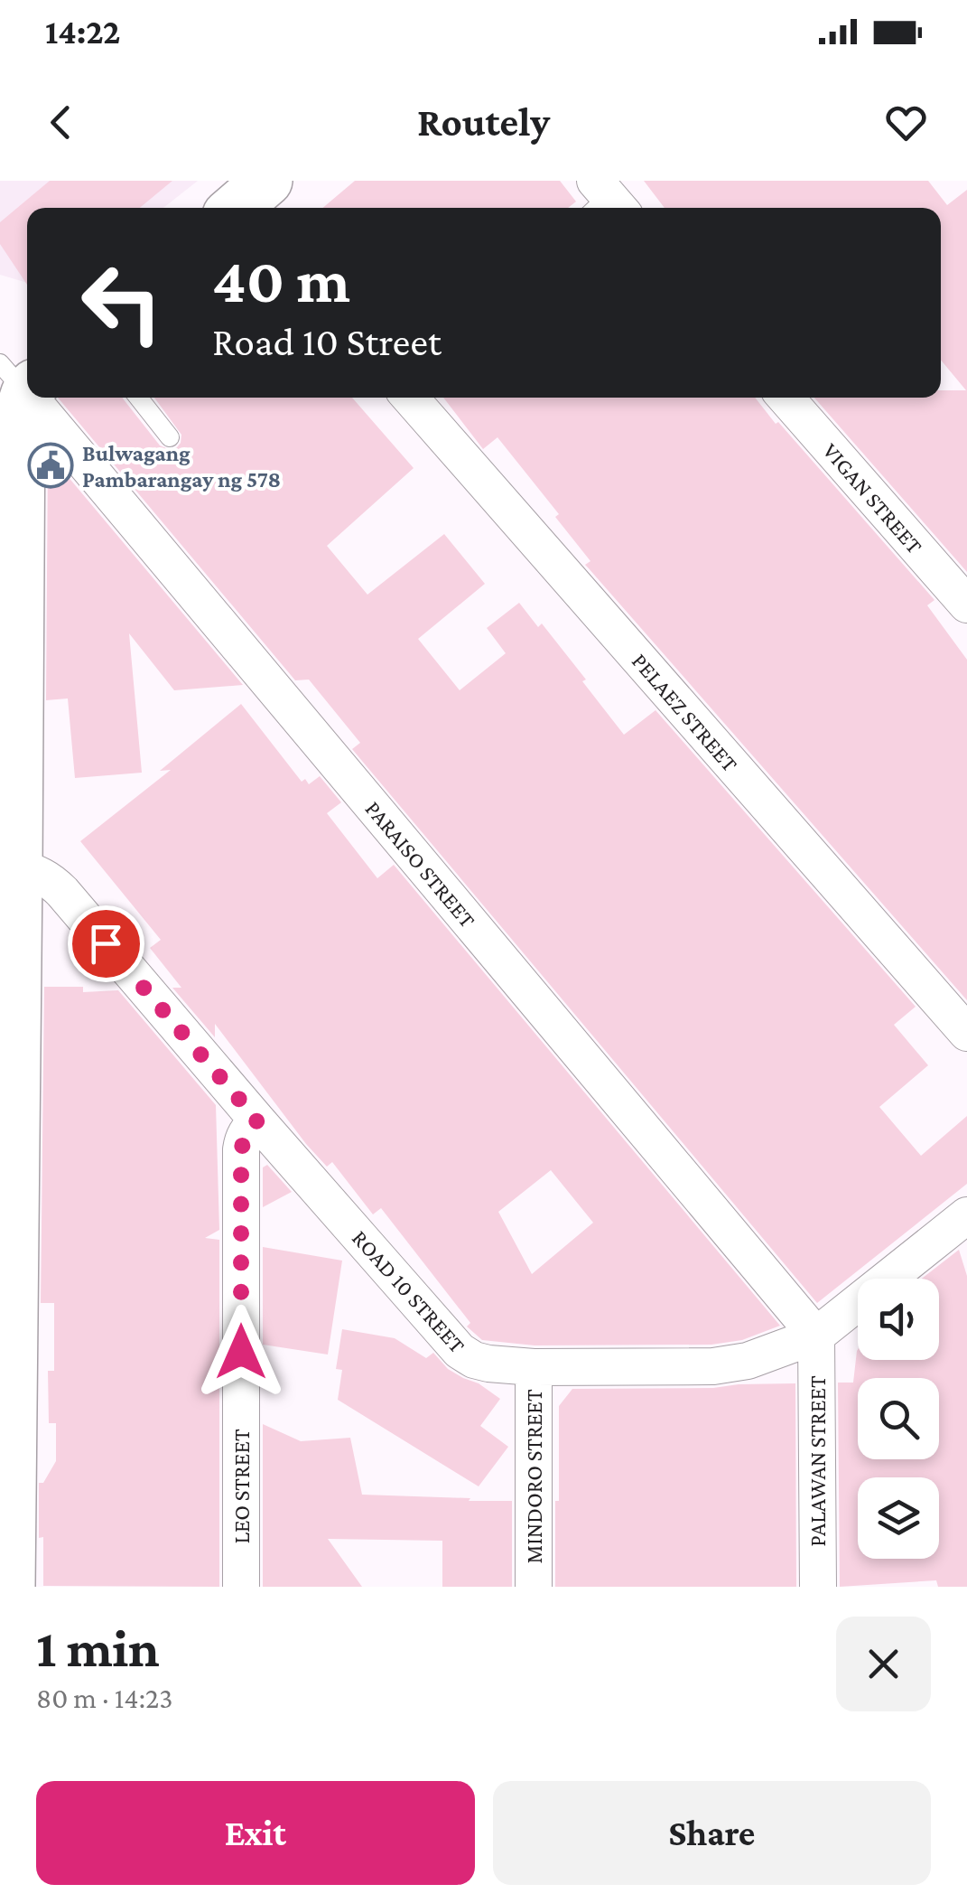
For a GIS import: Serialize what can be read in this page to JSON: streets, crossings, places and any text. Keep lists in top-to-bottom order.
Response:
{
  "streets": {
    "street": [
      "VIGAN STREET",
      "PELAEZ STREET",
      "PARAISO STREET",
      "ROAD 10 STREET",
      "PALAWAN STREET",
      "MINDORO STREET",
      "LEO STREET"
    ]
  },
  "crossings": [
    ["PARAISO STREET", "ROAD 10 STREET"],
    ["PARAISO STREET", "PALAWAN STREET"],
    ["ROAD 10 STREET", "PALAWAN STREET"],
    ["ROAD 10 STREET", "MINDORO STREET"],
    ["ROAD 10 STREET", "LEO STREET"]
  ],
  "places": {
    "public building": ["Bulwagang Pambarangay ng 578"]
  },
  "page": {
    "status": "14:22",
    "header": "Routely",
    "turn": ["40 m", "Road 10 Street"],
    "heading": ["1 min", "80 m · 14:23"],
    "buttons": ["Exit", "Share"]
  }
}
